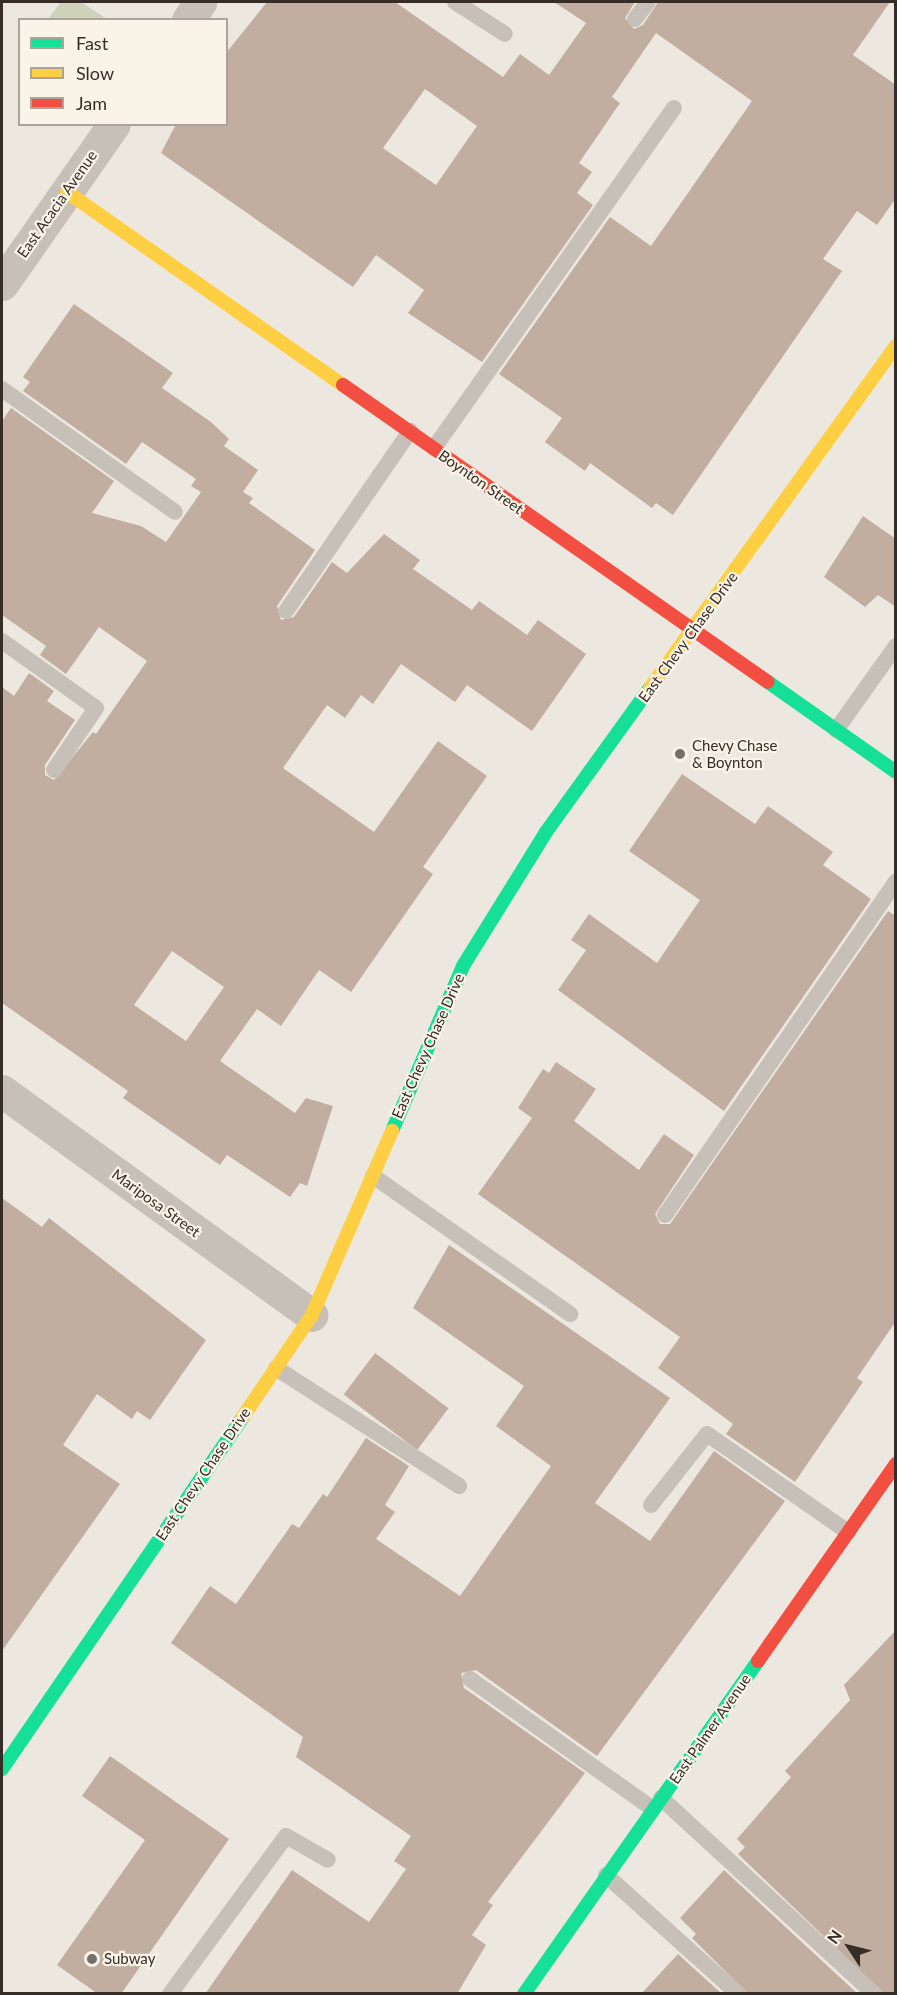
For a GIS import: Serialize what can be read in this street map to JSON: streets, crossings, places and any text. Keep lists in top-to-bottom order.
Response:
{
  "streets": {
    "main road": ["Boynton Street", "East Chevy Chase Drive", "East Palmer Avenue"],
    "street": ["East Acacia Avenue", "Mariposa Street"]
  },
  "crossings": [
    ["East Acacia Avenue", "Boynton Street"],
    ["Boynton Street", "East Chevy Chase Drive"],
    ["East Chevy Chase Drive", "Mariposa Street"]
  ],
  "places": ["Chevy Chase & Boynton", "Subway"],
  "legend": ["Fast", "Slow", "Jam"],
  "north": "top left"
}
